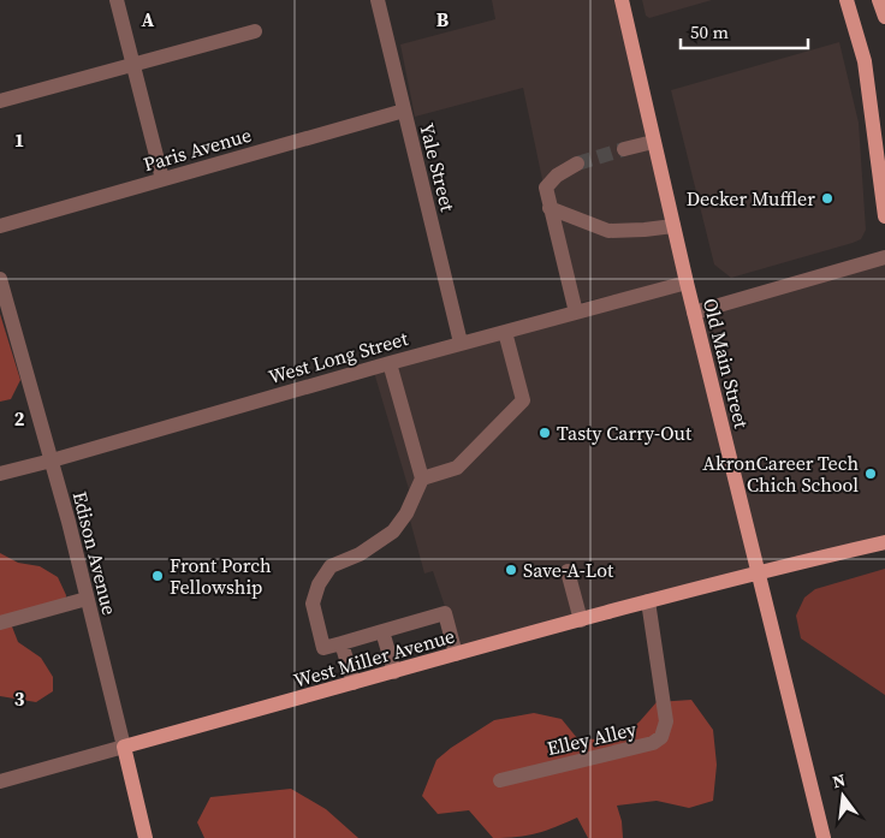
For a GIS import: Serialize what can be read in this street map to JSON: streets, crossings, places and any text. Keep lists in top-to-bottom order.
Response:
{
  "streets": {
    "main road": ["Old Main Street", "Edison Avenue", "West Miller Avenue"],
    "street": [
      "Paris Avenue",
      "Yale Street",
      "West Long Street",
      "Elley Alley"
    ]
  },
  "crossings": [
    ["Paris Avenue", "Yale Street"],
    ["Yale Street", "West Long Street"],
    ["West Long Street", "Old Main Street"],
    ["West Long Street", "Edison Avenue"],
    ["Old Main Street", "West Miller Avenue"],
    ["Edison Avenue", "West Miller Avenue"],
    ["West Miller Avenue", "Elley Alley"]
  ],
  "places": [
    "Decker Muffler",
    "Tasty Carry-Out",
    "AkronCareer Tech Chich School",
    "Save-A-Lot",
    "Front Porch Fellowship"
  ],
  "scale_bar": "50 m",
  "north": "top",
  "grid": {
    "columns": ["A", "B"],
    "rows": ["1", "2", "3"]
  }
}
